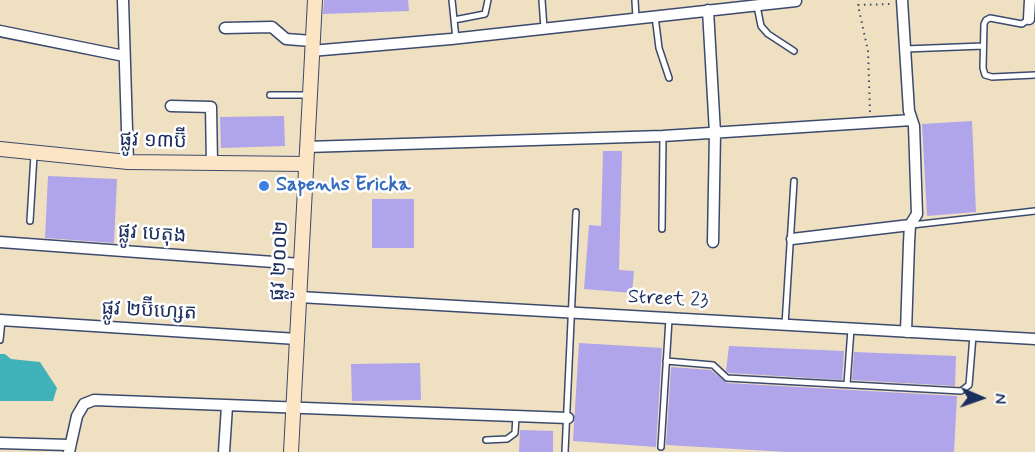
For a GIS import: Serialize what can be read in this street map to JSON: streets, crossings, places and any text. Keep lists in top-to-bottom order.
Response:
{
  "streets": {
    "street": [
      "ផ្លូវ ១៣ប៊ី",
      "ផ្លូវ បេតុង",
      "ផ្លូវ ២០០២",
      "Street 23",
      "ផ្លូវ ២ប៊ីហ្សេត"
    ]
  },
  "crossings": [
    ["ផ្លូវ ១៣ប៊ី", "ផ្លូវ ២០០២"],
    ["ផ្លូវ បេតុង", "ផ្លូវ ២០០២"],
    ["ផ្លូវ ២០០២", "Street 23"],
    ["ផ្លូវ ២០០២", "ផ្លូវ ២ប៊ីហ្សេត"]
  ],
  "places": ["Sapenhs Ericka"],
  "north": "right"
}
